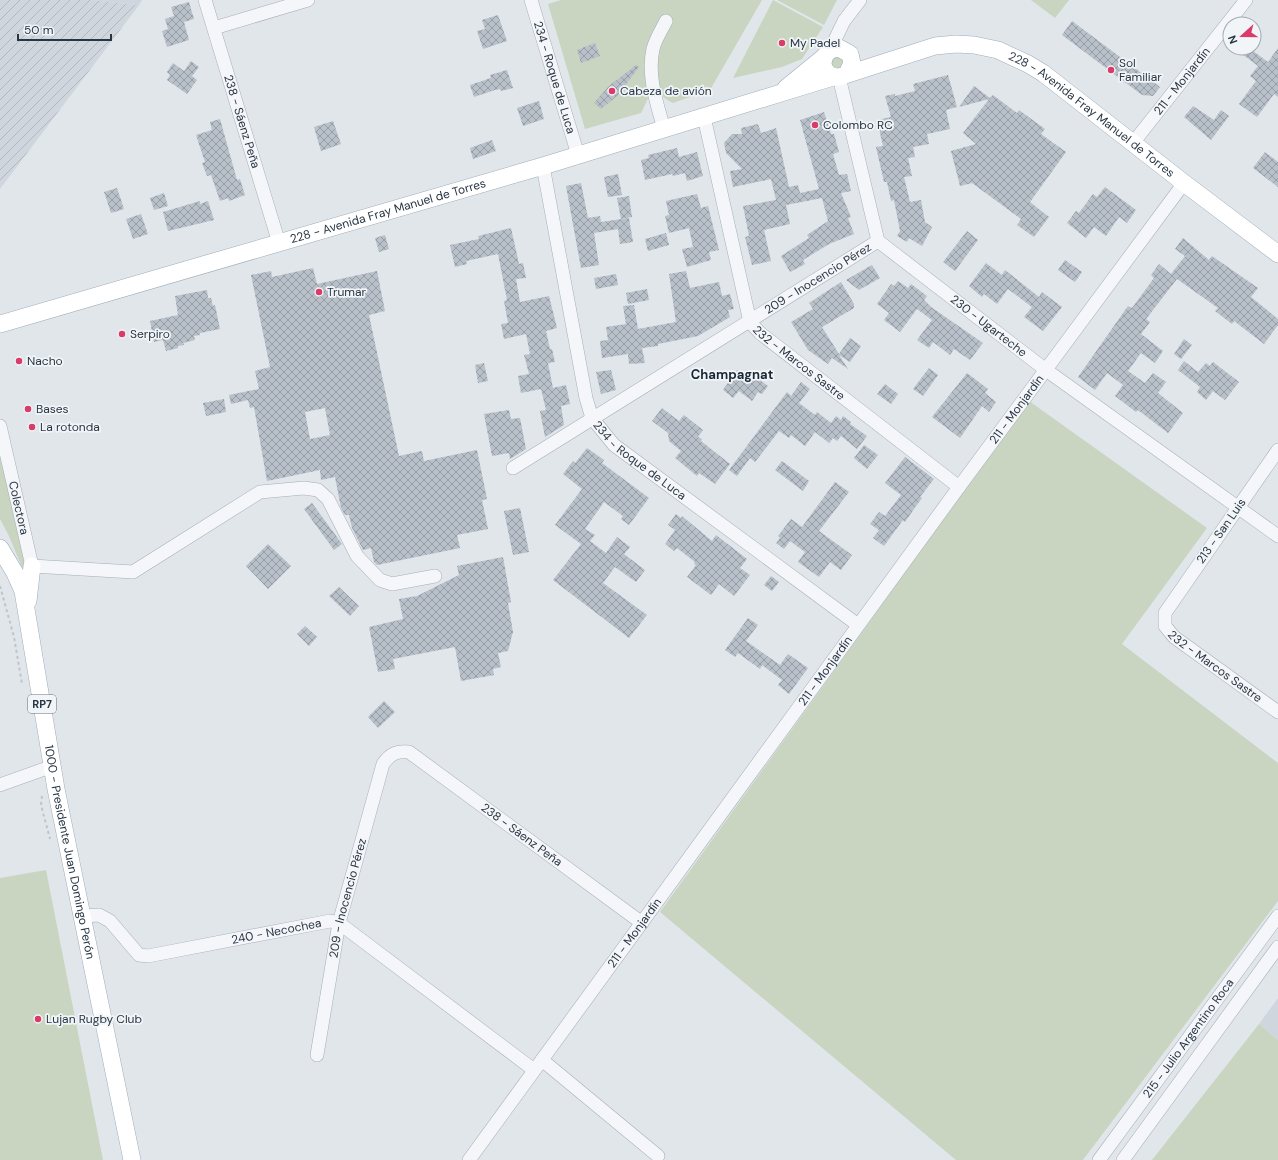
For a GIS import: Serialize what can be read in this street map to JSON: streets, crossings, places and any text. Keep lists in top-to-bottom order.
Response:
{
  "streets": {
    "main road": ["228 - Avenida Fray Manuel de Torres", "RP7", "1000 - Presidente Juan Domingo Perón"],
    "street": [
      "234 - Roque de Luca",
      "211 - Monjardín",
      "238 - Sáenz Peña",
      "209 - Inocencio Pérez",
      "230 - Ugarteche",
      "232 - Marcos Sastre",
      "Colectora",
      "213 - San Luis",
      "240 - Necochea",
      "215 - Julio Argentino Roca"
    ]
  },
  "crossings": [
    ["234 - Roque de Luca", "211 - Monjardín"],
    ["234 - Roque de Luca", "228 - Avenida Fray Manuel de Torres"],
    ["234 - Roque de Luca", "209 - Inocencio Pérez"],
    ["211 - Monjardín", "228 - Avenida Fray Manuel de Torres"],
    ["211 - Monjardín", "238 - Sáenz Peña"],
    ["211 - Monjardín", "230 - Ugarteche"],
    ["211 - Monjardín", "232 - Marcos Sastre"],
    ["228 - Avenida Fray Manuel de Torres", "238 - Sáenz Peña"],
    ["228 - Avenida Fray Manuel de Torres", "232 - Marcos Sastre"],
    ["238 - Sáenz Peña", "209 - Inocencio Pérez"],
    ["209 - Inocencio Pérez", "230 - Ugarteche"],
    ["209 - Inocencio Pérez", "232 - Marcos Sastre"],
    ["209 - Inocencio Pérez", "240 - Necochea"],
    ["230 - Ugarteche", "213 - San Luis"],
    ["232 - Marcos Sastre", "213 - San Luis"],
    ["1000 - Presidente Juan Domingo Perón", "240 - Necochea"]
  ],
  "districts": ["Champagnat"],
  "places": [
    "My Padel",
    "Sol Familiar",
    "Cabeza de avión",
    "Colombo RC",
    "Trumar",
    "Serpiro",
    "Nacho",
    "Bases",
    "La rotonda",
    "Lujan Rugby Club"
  ],
  "scale_bar": "50 m",
  "north": "left"
}
